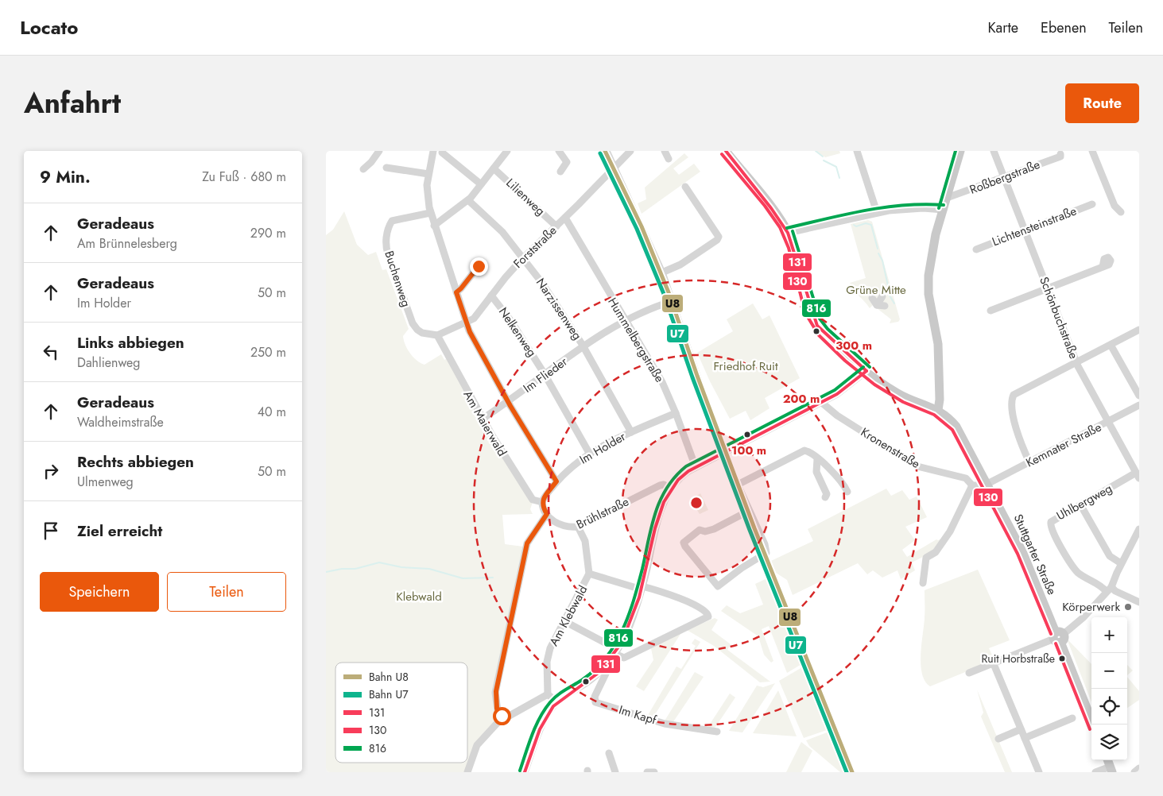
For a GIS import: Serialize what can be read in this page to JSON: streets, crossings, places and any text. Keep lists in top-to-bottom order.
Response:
{
  "streets": {
    "main road": ["Stuttgarter Straße"],
    "street": [
      "Roßbergstraße",
      "Lilienweg",
      "Lichtensteinstraße",
      "Forststraße",
      "Buchenweg",
      "Narzissenweg",
      "Schönbuchstraße",
      "Nelkenweg",
      "Hummelbergstraße",
      "Im Flieder",
      "Am Maierwald",
      "Kemnater Straße",
      "Im Holder",
      "Kronenstraße",
      "Uhlbergweg",
      "Brühlstraße",
      "Am Klebwald",
      "Im Kapf"
    ]
  },
  "crossings": [
    ["Roßbergstraße", "Schönbuchstraße"],
    ["Lilienweg", "Forststraße"],
    ["Lichtensteinstraße", "Schönbuchstraße"],
    ["Forststraße", "Buchenweg"],
    ["Forststraße", "Narzissenweg"],
    ["Forststraße", "Nelkenweg"],
    ["Forststraße", "Hummelbergstraße"],
    ["Forststraße", "Am Maierwald"],
    ["Buchenweg", "Am Maierwald"],
    ["Narzissenweg", "Im Flieder"],
    ["Narzissenweg", "Im Holder"],
    ["Schönbuchstraße", "Kemnater Straße"],
    ["Schönbuchstraße", "Uhlbergweg"],
    ["Nelkenweg", "Im Flieder"],
    ["Nelkenweg", "Im Holder"],
    ["Hummelbergstraße", "Im Flieder"],
    ["Hummelbergstraße", "Im Holder"],
    ["Im Flieder", "Am Maierwald"],
    ["Am Maierwald", "Im Holder"],
    ["Kemnater Straße", "Stuttgarter Straße"],
    ["Brühlstraße", "Am Klebwald"]
  ],
  "parks": ["Grüne Mitte", "Friedhof Ruit", "Klebwald"],
  "places": ["Körperwerk", "Ruit Horbstraße"],
  "lines": [
    "rail line U8",
    "transit line 131",
    "transit line 816",
    "rail line U7",
    "transit line 130"
  ],
  "legend": [
    "Bahn U8",
    "Bahn U7",
    "131",
    "130",
    "816"
  ],
  "page": {
    "header": "Locato",
    "nav": ["Karte", "Ebenen", "Teilen"],
    "title": "Anfahrt",
    "buttons": [
      "Route",
      ["Speichern", "Teilen"]
    ],
    "heading": ["9 Min.", "Zu Fuß · 680 m"],
    "list": [
      ["Geradeaus", "Am Brünnelesberg", "290 m"],
      ["Geradeaus", "Im Holder", "50 m"],
      ["Links abbiegen", "Dahlienweg", "250 m"],
      ["Geradeaus", "Waldheimstraße", "40 m"],
      ["Rechts abbiegen", "Ulmenweg", "50 m"],
      "Ziel erreicht"
    ],
    "map_buttons": ["+", "−"]
  },
  "rings": ["300 m", "200 m", "100 m"]
}
